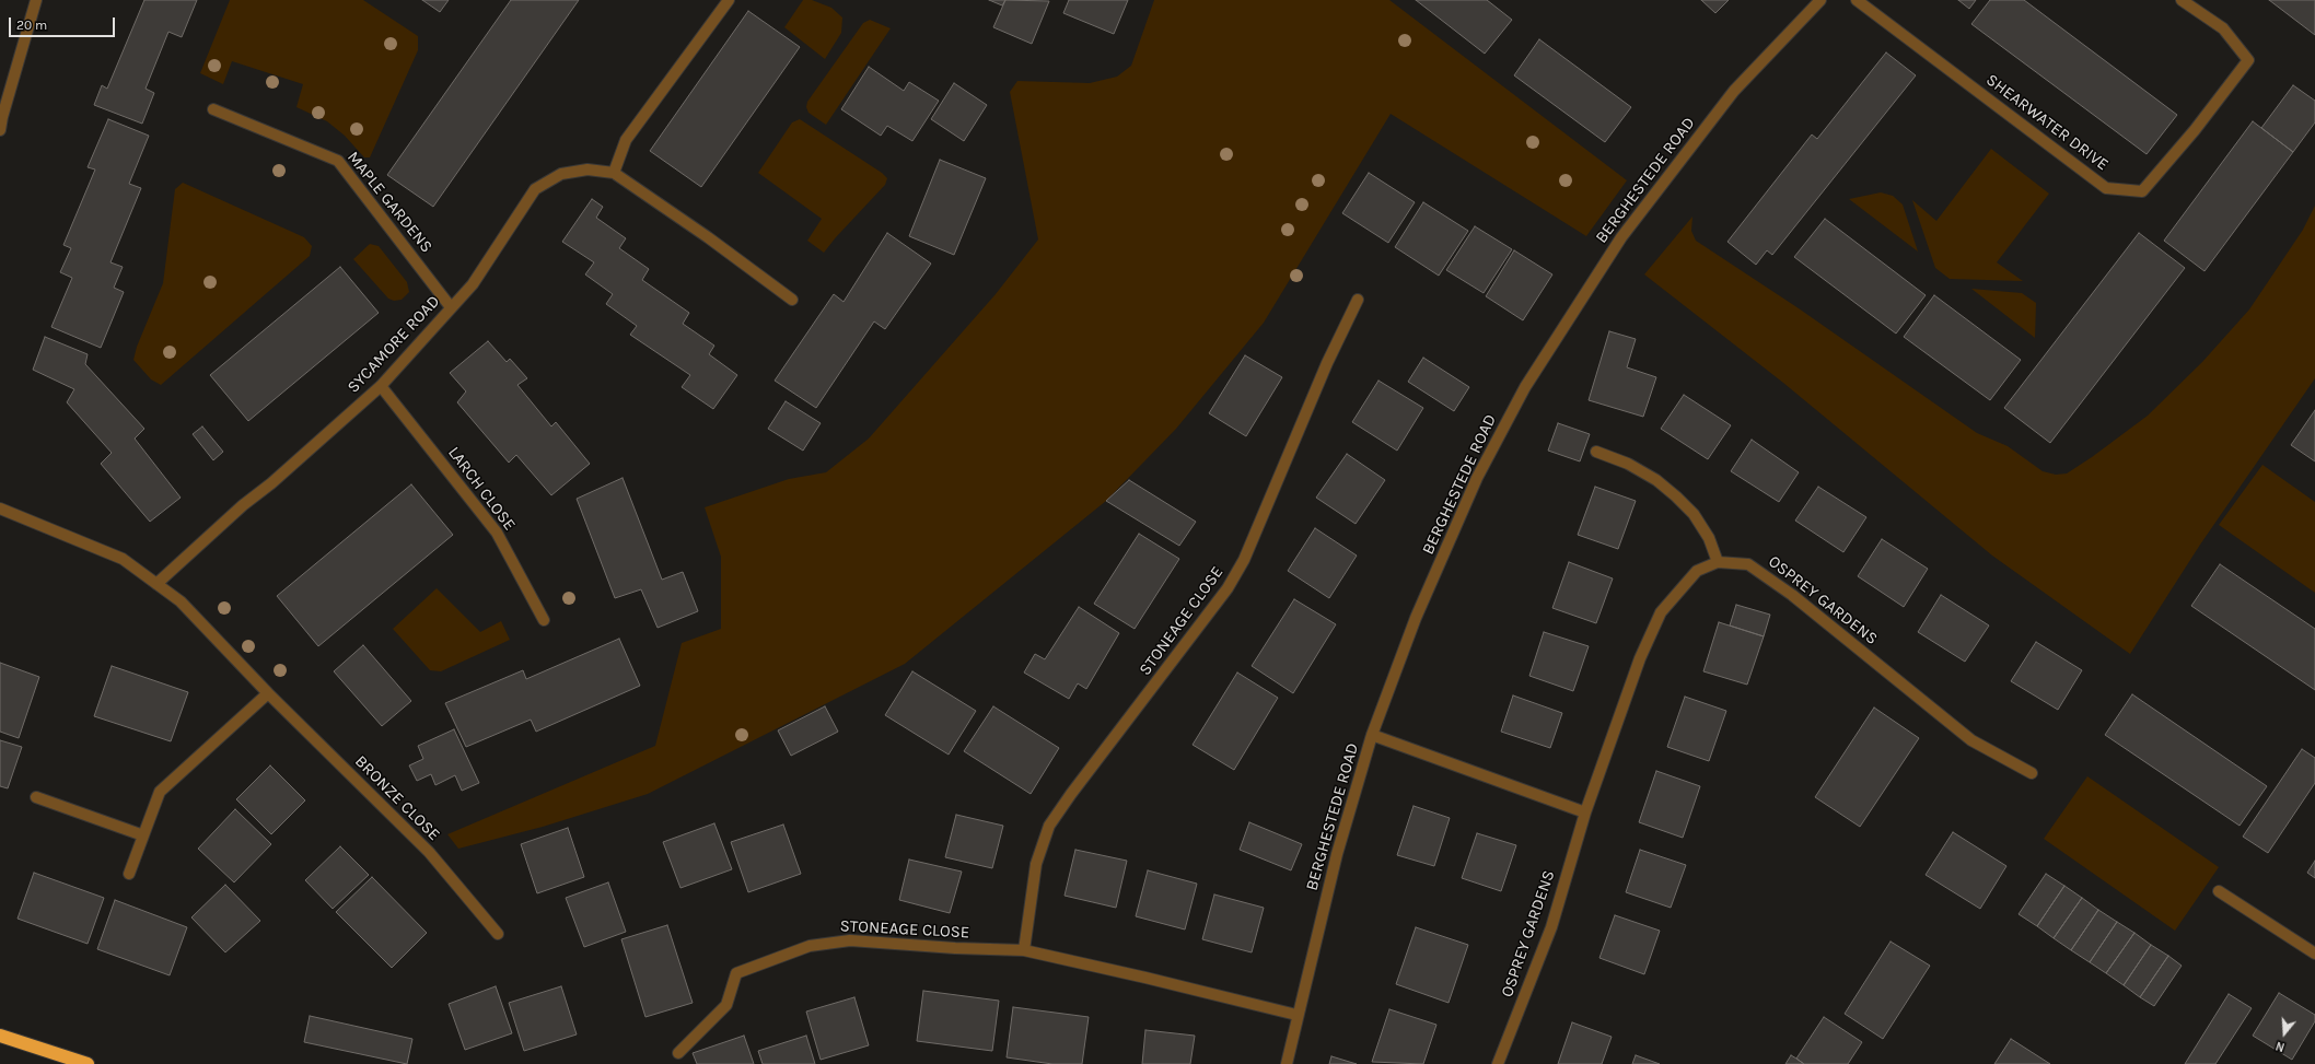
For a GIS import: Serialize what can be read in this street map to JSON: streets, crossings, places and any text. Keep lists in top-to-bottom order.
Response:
{
  "streets": {
    "street": [
      "SHEARWATER DRIVE",
      "BERGHESTEDE ROAD",
      "MAPLE GARDENS",
      "SYCAMORE ROAD",
      "LARCH CLOSE",
      "OSPREY GARDENS",
      "STONEAGE CLOSE",
      "BRONZE CLOSE"
    ]
  },
  "crossings": [
    ["BERGHESTEDE ROAD", "STONEAGE CLOSE"],
    ["MAPLE GARDENS", "SYCAMORE ROAD"],
    ["SYCAMORE ROAD", "LARCH CLOSE"],
    ["SYCAMORE ROAD", "BRONZE CLOSE"]
  ],
  "scale_bar": "20 m",
  "north": "bottom"
}
